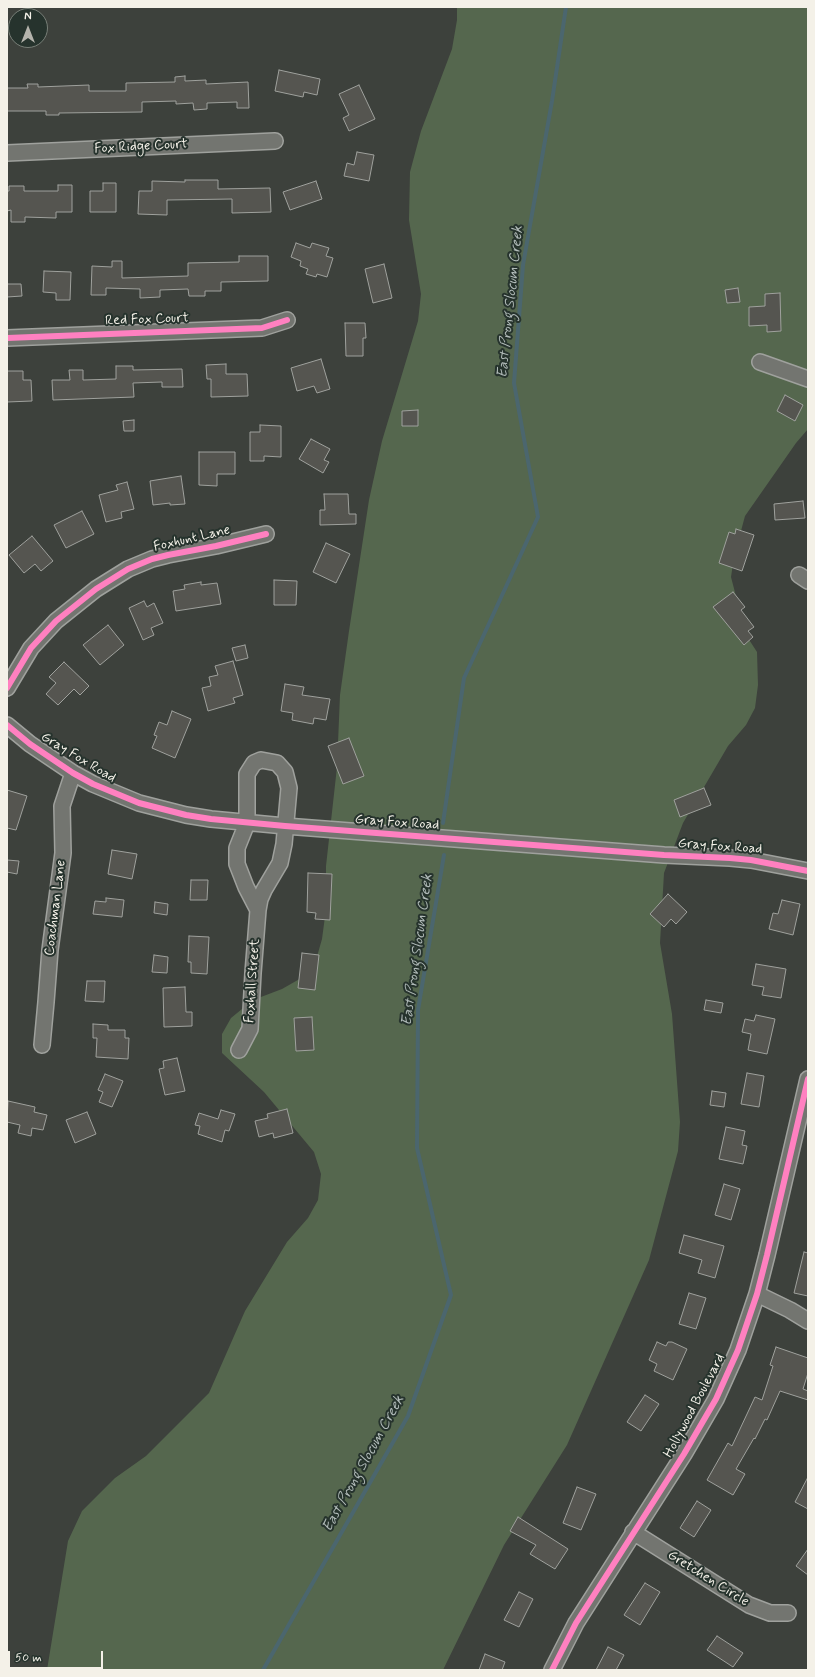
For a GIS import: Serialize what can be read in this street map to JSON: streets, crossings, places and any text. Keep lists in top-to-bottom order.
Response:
{
  "streets": {
    "street": [
      "Fox Ridge Court",
      "Red Fox Court",
      "Foxhunt Lane",
      "Gray Fox Road",
      "Coachman Lane",
      "Foxhall Street",
      "Hollywood Boulevard",
      "Gretchen Circle"
    ]
  },
  "crossings": [
    ["Gray Fox Road", "Coachman Lane"],
    ["Gray Fox Road", "Foxhall Street"],
    ["Hollywood Boulevard", "Gretchen Circle"]
  ],
  "water": ["East Prong Slocum Creek"],
  "scale_bar": "50 m",
  "north": "top"
}
